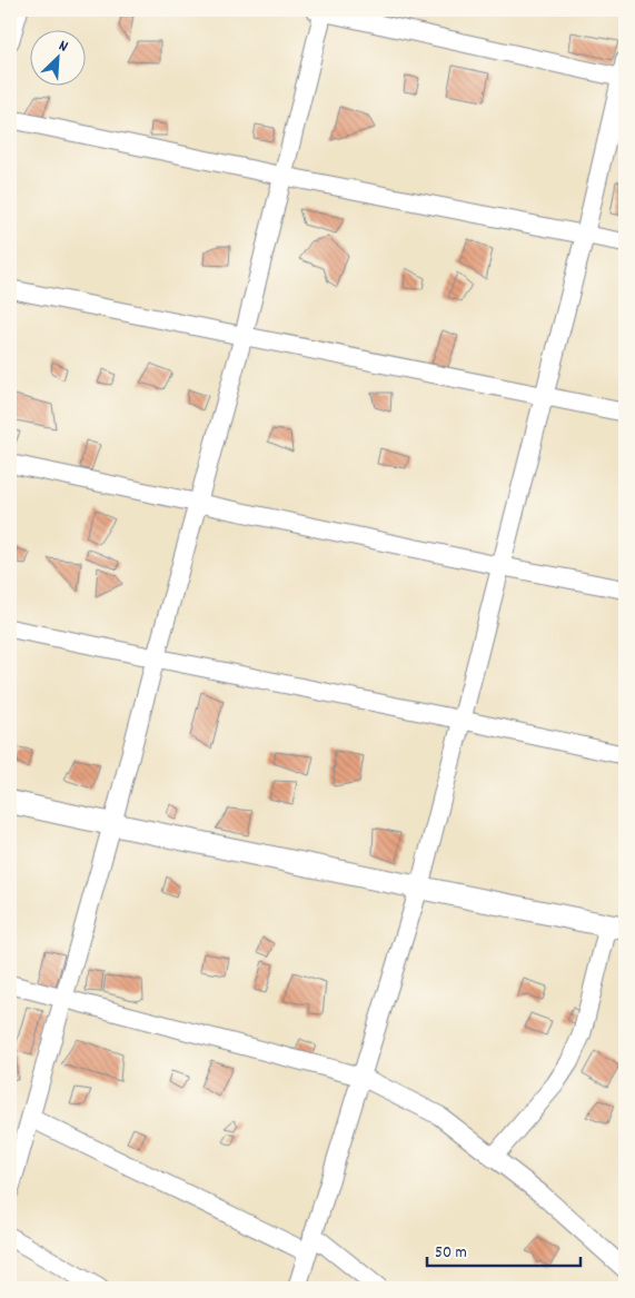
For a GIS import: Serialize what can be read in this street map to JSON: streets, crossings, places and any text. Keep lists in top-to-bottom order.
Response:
{
  "scale_bar": "50 m",
  "north": "top right"
}
